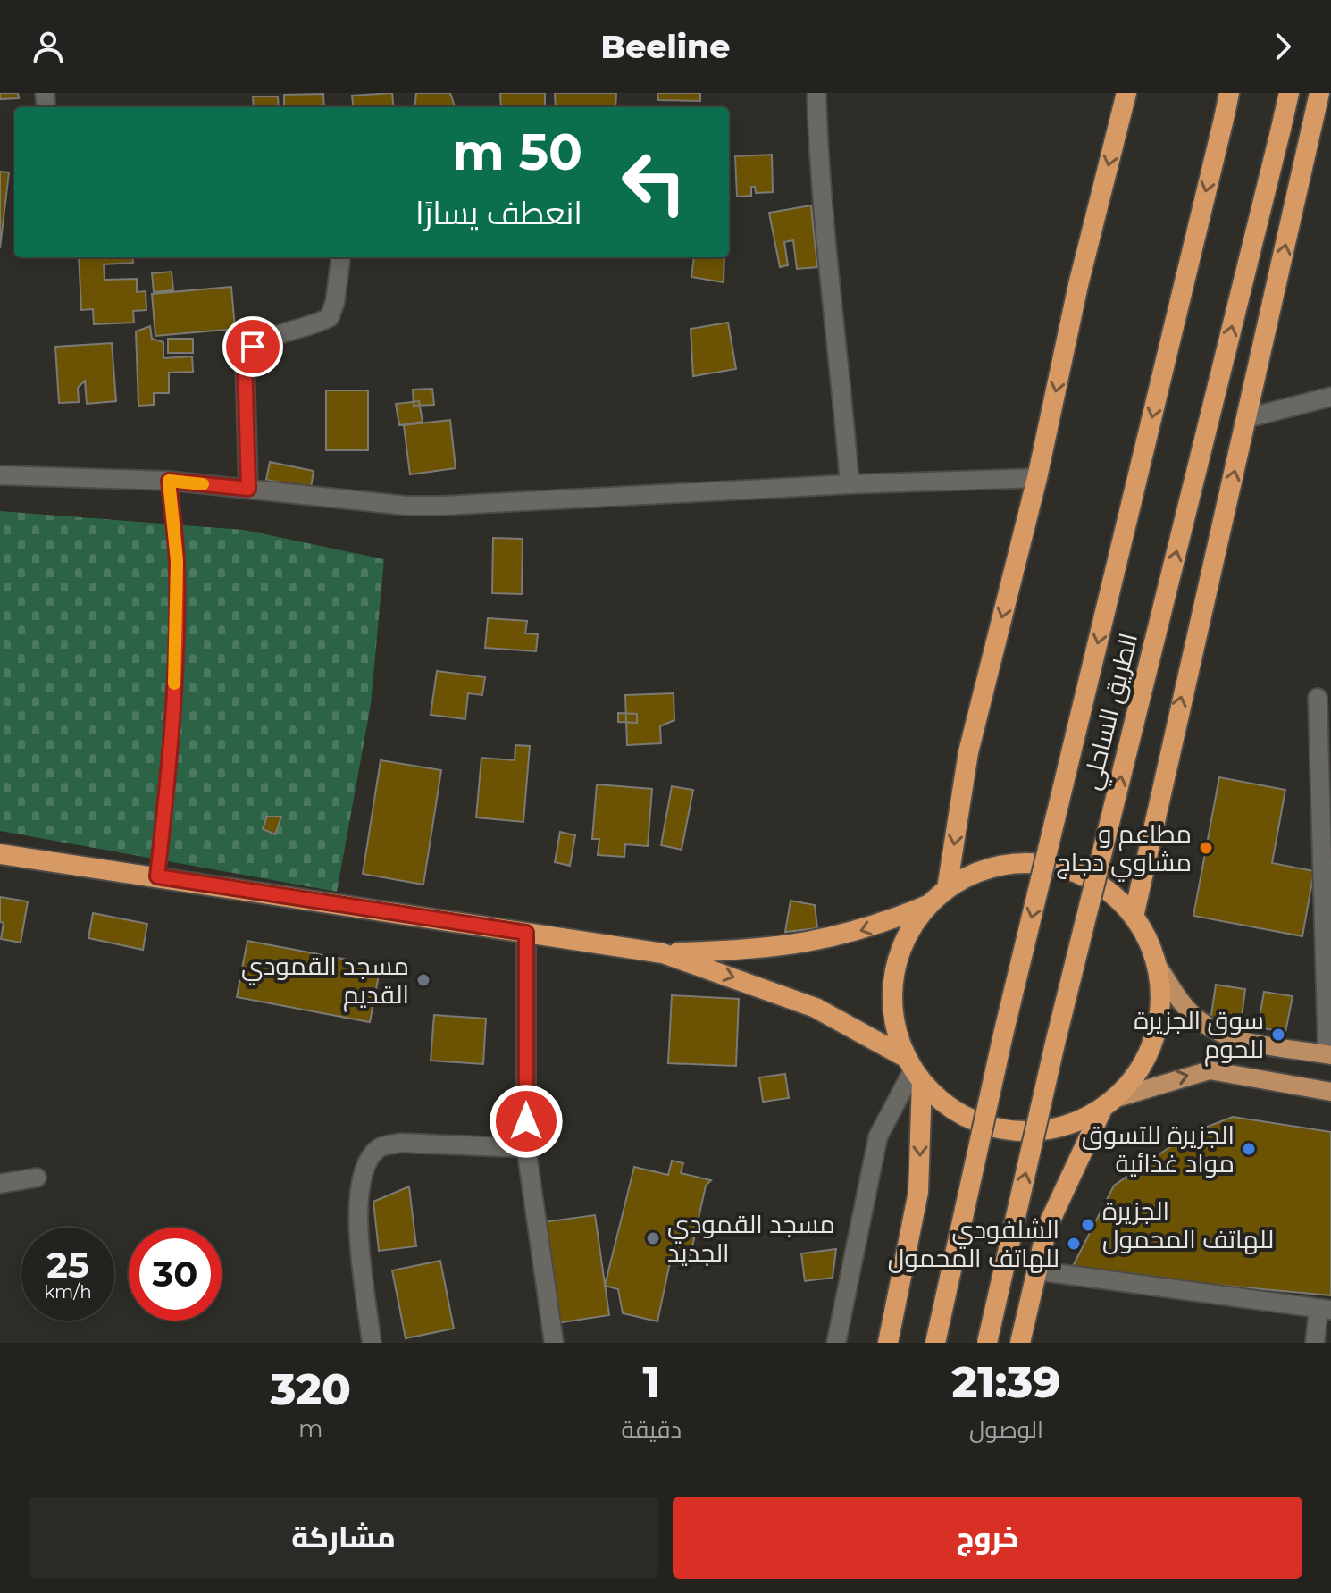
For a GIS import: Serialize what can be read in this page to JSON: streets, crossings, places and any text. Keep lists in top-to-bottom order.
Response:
{
  "streets": {
    "highway": ["الطريق الساحلي"]
  },
  "places": [
    "مطاعم و مشاوي دجاج",
    "مسجد القمودي القديم",
    "سوق الجزيرة للحوم",
    "الجزيرة للتسوق مواد غذائية",
    "الجزيرة للهاتف المحمول",
    "مسجد القمودي الجديد",
    "الشلفودي للهاتف المحمول"
  ],
  "page": {
    "header": "Beeline",
    "turn": ["50 m", "انعطف يسارًا"],
    "speed": "25 km/h",
    "limit": "30",
    "eta": [
      "21:39",
      "الوصول",
      "1",
      "دقيقة",
      "320",
      "m"
    ],
    "buttons": ["خروج", "مشاركة"]
  }
}
